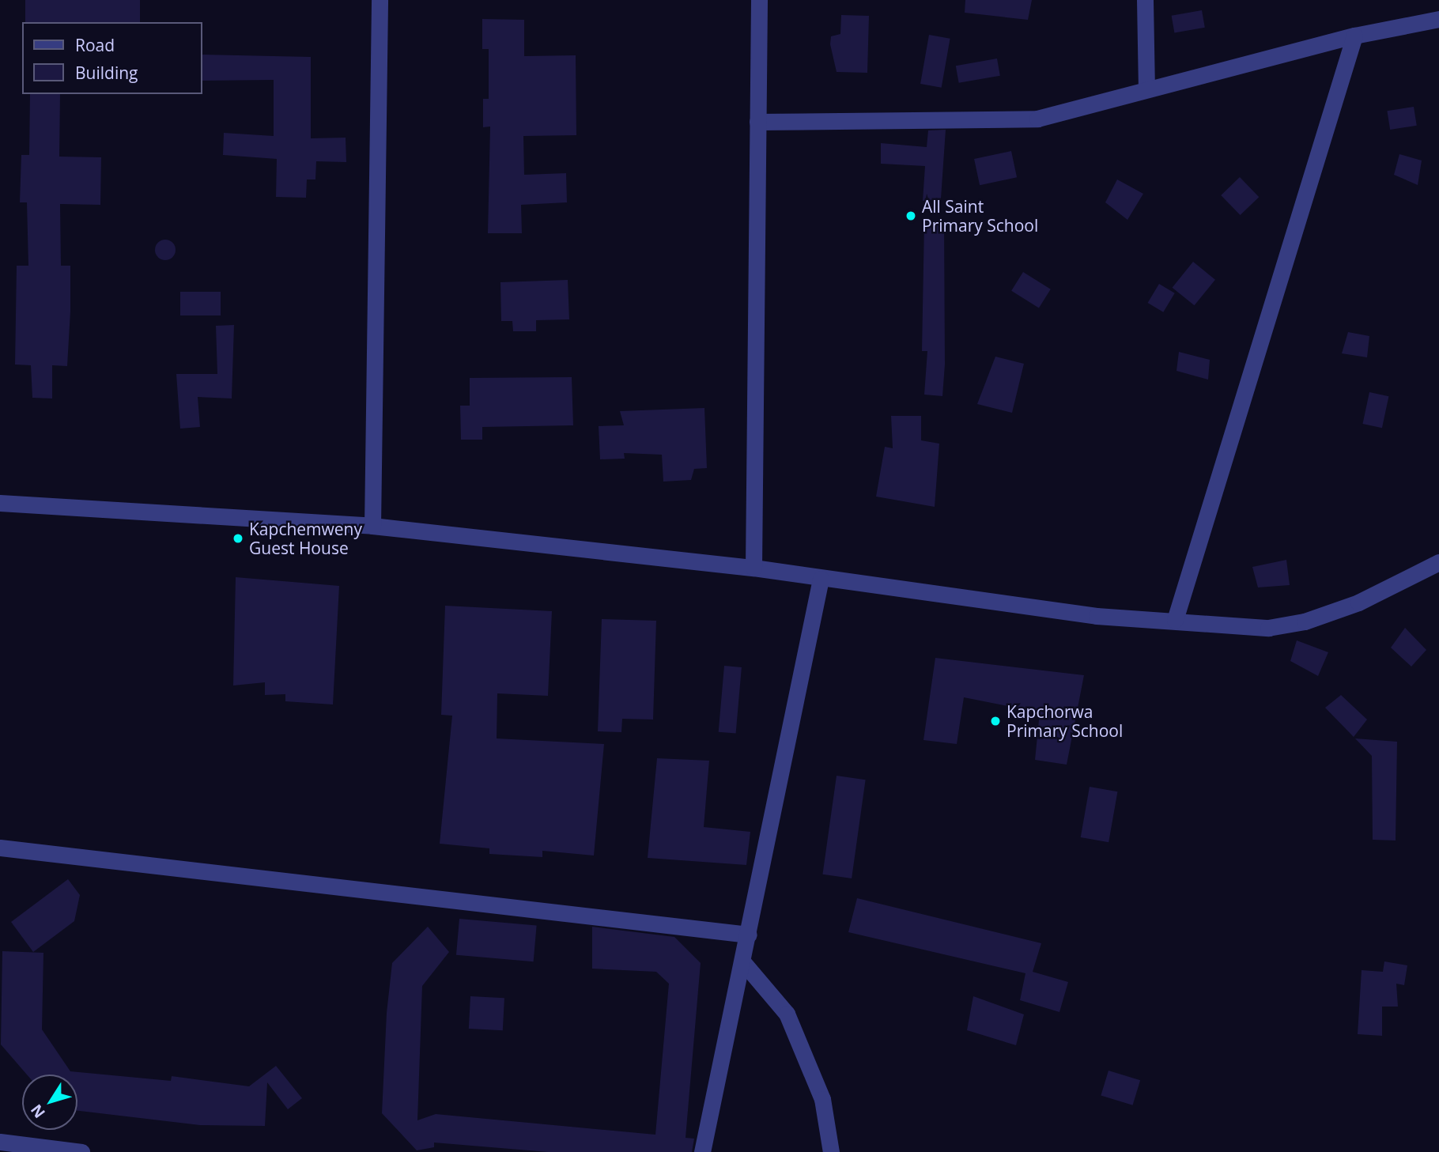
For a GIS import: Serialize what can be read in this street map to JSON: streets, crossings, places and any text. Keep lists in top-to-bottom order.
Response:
{
  "places": ["All Saint Primary School", "Kapchemweny Guest House", "Kapchorwa Primary School"],
  "legend": ["Road", "Building"],
  "north": "bottom left"
}
